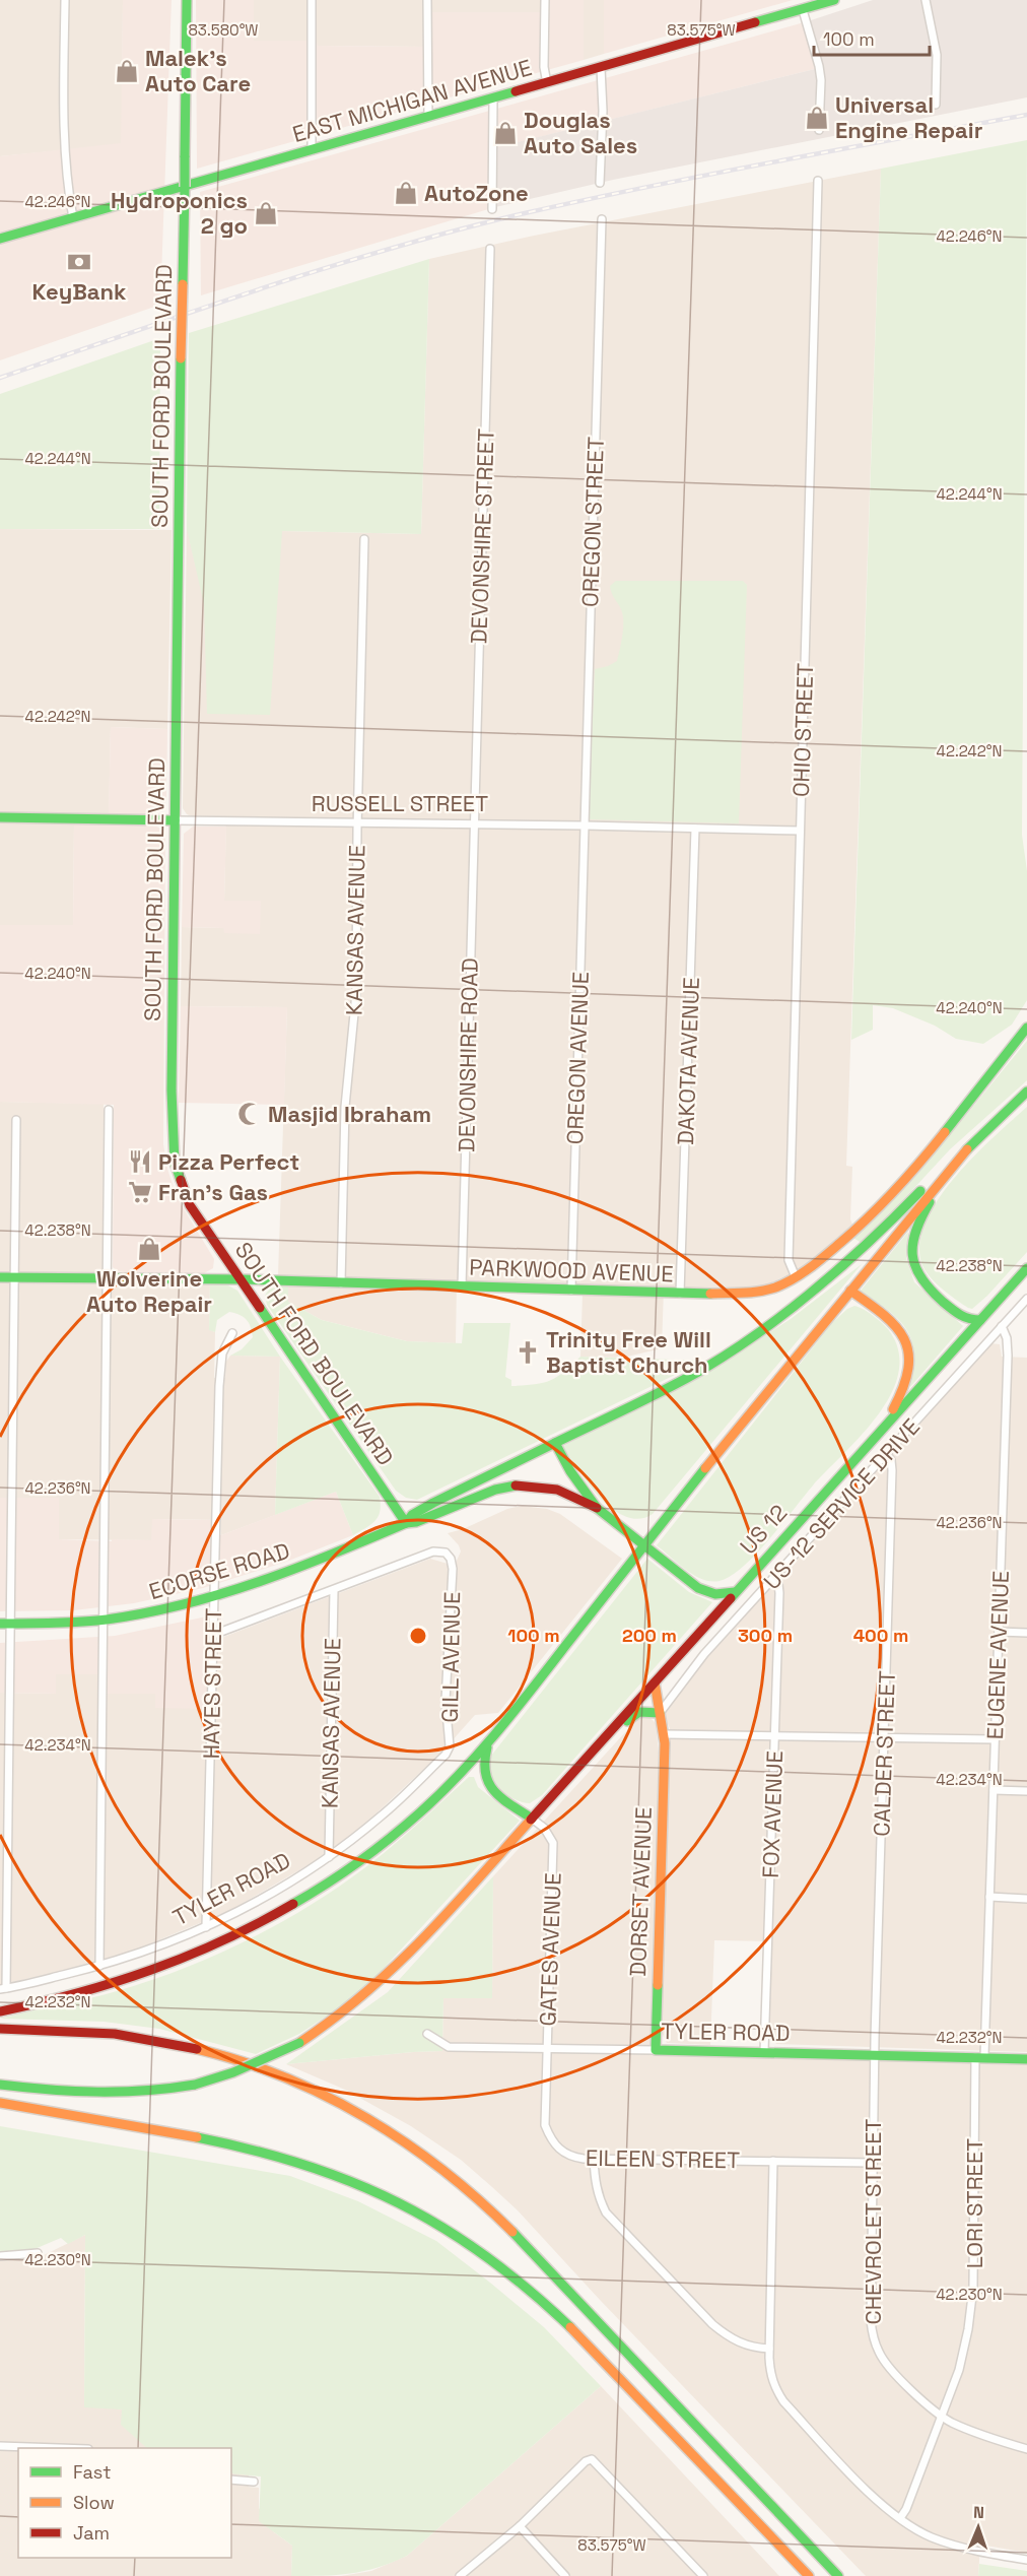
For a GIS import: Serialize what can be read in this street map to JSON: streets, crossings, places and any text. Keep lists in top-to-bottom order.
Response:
{
  "streets": {
    "main road": [
      "EAST MICHIGAN AVENUE",
      "SOUTH FORD BOULEVARD",
      "RUSSELL STREET",
      "PARKWOOD AVENUE",
      "US 12",
      "ECORSE ROAD",
      "TYLER ROAD",
      "DORSET AVENUE"
    ],
    "street": [
      "OREGON STREET",
      "DEVONSHIRE STREET",
      "OHIO STREET",
      "KANSAS AVENUE",
      "DEVONSHIRE ROAD",
      "OREGON AVENUE",
      "DAKOTA AVENUE",
      "US-12 SERVICE DRIVE",
      "EUGENE AVENUE",
      "GILL AVENUE",
      "HAYES STREET",
      "CALDER STREET",
      "FOX AVENUE",
      "GATES AVENUE",
      "EILEEN STREET",
      "LORI STREET",
      "CHEVROLET STREET"
    ]
  },
  "crossings": [
    ["SOUTH FORD BOULEVARD", "RUSSELL STREET"],
    ["SOUTH FORD BOULEVARD", "PARKWOOD AVENUE"],
    ["SOUTH FORD BOULEVARD", "ECORSE ROAD"],
    ["OREGON STREET", "RUSSELL STREET"],
    ["OREGON STREET", "OREGON AVENUE"],
    ["DEVONSHIRE STREET", "RUSSELL STREET"],
    ["DEVONSHIRE STREET", "DEVONSHIRE ROAD"],
    ["OHIO STREET", "RUSSELL STREET"],
    ["OHIO STREET", "PARKWOOD AVENUE"],
    ["RUSSELL STREET", "KANSAS AVENUE"],
    ["RUSSELL STREET", "DEVONSHIRE ROAD"],
    ["RUSSELL STREET", "OREGON AVENUE"],
    ["RUSSELL STREET", "DAKOTA AVENUE"],
    ["KANSAS AVENUE", "PARKWOOD AVENUE"],
    ["KANSAS AVENUE", "GILL AVENUE"],
    ["KANSAS AVENUE", "TYLER ROAD"],
    ["DEVONSHIRE ROAD", "PARKWOOD AVENUE"],
    ["OREGON AVENUE", "PARKWOOD AVENUE"],
    ["DAKOTA AVENUE", "PARKWOOD AVENUE"],
    ["US-12 SERVICE DRIVE", "EUGENE AVENUE"],
    ["US-12 SERVICE DRIVE", "CALDER STREET"],
    ["US-12 SERVICE DRIVE", "FOX AVENUE"],
    ["US-12 SERVICE DRIVE", "DORSET AVENUE"],
    ["US 12", "ECORSE ROAD"],
    ["US 12", "GATES AVENUE"],
    ["ECORSE ROAD", "HAYES STREET"],
    ["EUGENE AVENUE", "TYLER ROAD"],
    ["EUGENE AVENUE", "LORI STREET"],
    ["GILL AVENUE", "TYLER ROAD"],
    ["HAYES STREET", "TYLER ROAD"],
    ["CALDER STREET", "TYLER ROAD"],
    ["CALDER STREET", "CHEVROLET STREET"],
    ["FOX AVENUE", "TYLER ROAD"],
    ["TYLER ROAD", "DORSET AVENUE"],
    ["TYLER ROAD", "GATES AVENUE"],
    ["TYLER ROAD", "EILEEN STREET"],
    ["TYLER ROAD", "LORI STREET"],
    ["TYLER ROAD", "CHEVROLET STREET"],
    ["GATES AVENUE", "EILEEN STREET"],
    ["EILEEN STREET", "CHEVROLET STREET"],
    ["LORI STREET", "CHEVROLET STREET"]
  ],
  "places": {
    "shop": [
      "Malek's Auto Care",
      "Universal Engine Repair",
      "Douglas Auto Sales",
      "AutoZone",
      "Hydroponics 2 go",
      "Wolverine Auto Repair"
    ],
    "bank": ["KeyBank"],
    "mosque": ["Masjid Ibraham"],
    "restaurant": ["Pizza Perfect"],
    "supermarket": ["Fran's Gas"],
    "church": ["Trinity Free Will Baptist Church"]
  },
  "legend": ["Fast", "Slow", "Jam"],
  "scale_bar": "100 m",
  "north": "top",
  "coordinates": [
    "83.580°W",
    "83.575°W",
    "42.246°N",
    "42.244°N",
    "42.242°N",
    "42.240°N",
    "42.238°N",
    "42.236°N",
    "42.234°N",
    "42.232°N",
    "42.230°N"
  ],
  "rings": [
    "100 m",
    "200 m",
    "300 m",
    "400 m"
  ]
}
